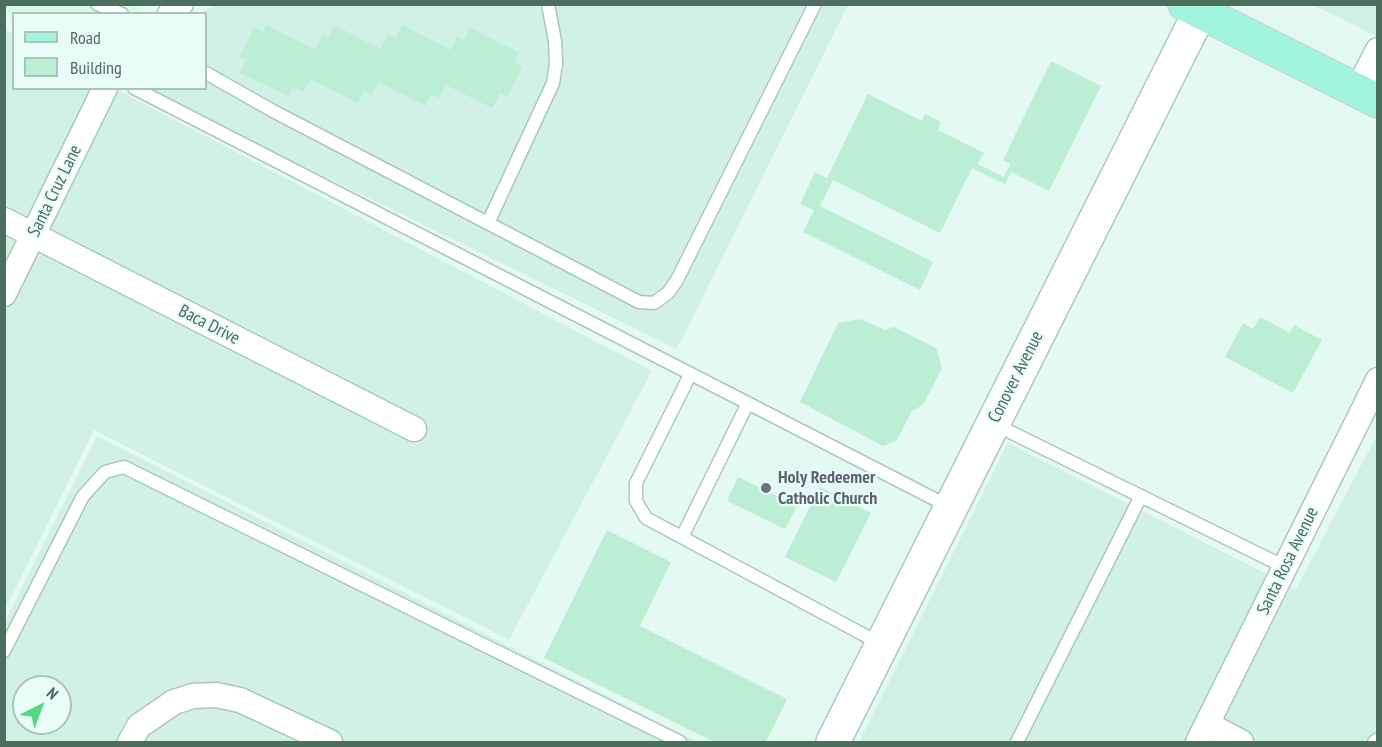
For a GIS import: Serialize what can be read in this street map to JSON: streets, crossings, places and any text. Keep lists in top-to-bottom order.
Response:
{
  "streets": {
    "street": [
      "Santa Cruz Lane",
      "Baca Drive",
      "Conover Avenue",
      "Santa Rosa Avenue"
    ]
  },
  "crossings": [
    ["Santa Cruz Lane", "Baca Drive"]
  ],
  "places": ["Holy Redeemer Catholic Church"],
  "legend": ["Road", "Building"],
  "north": "top right"
}
